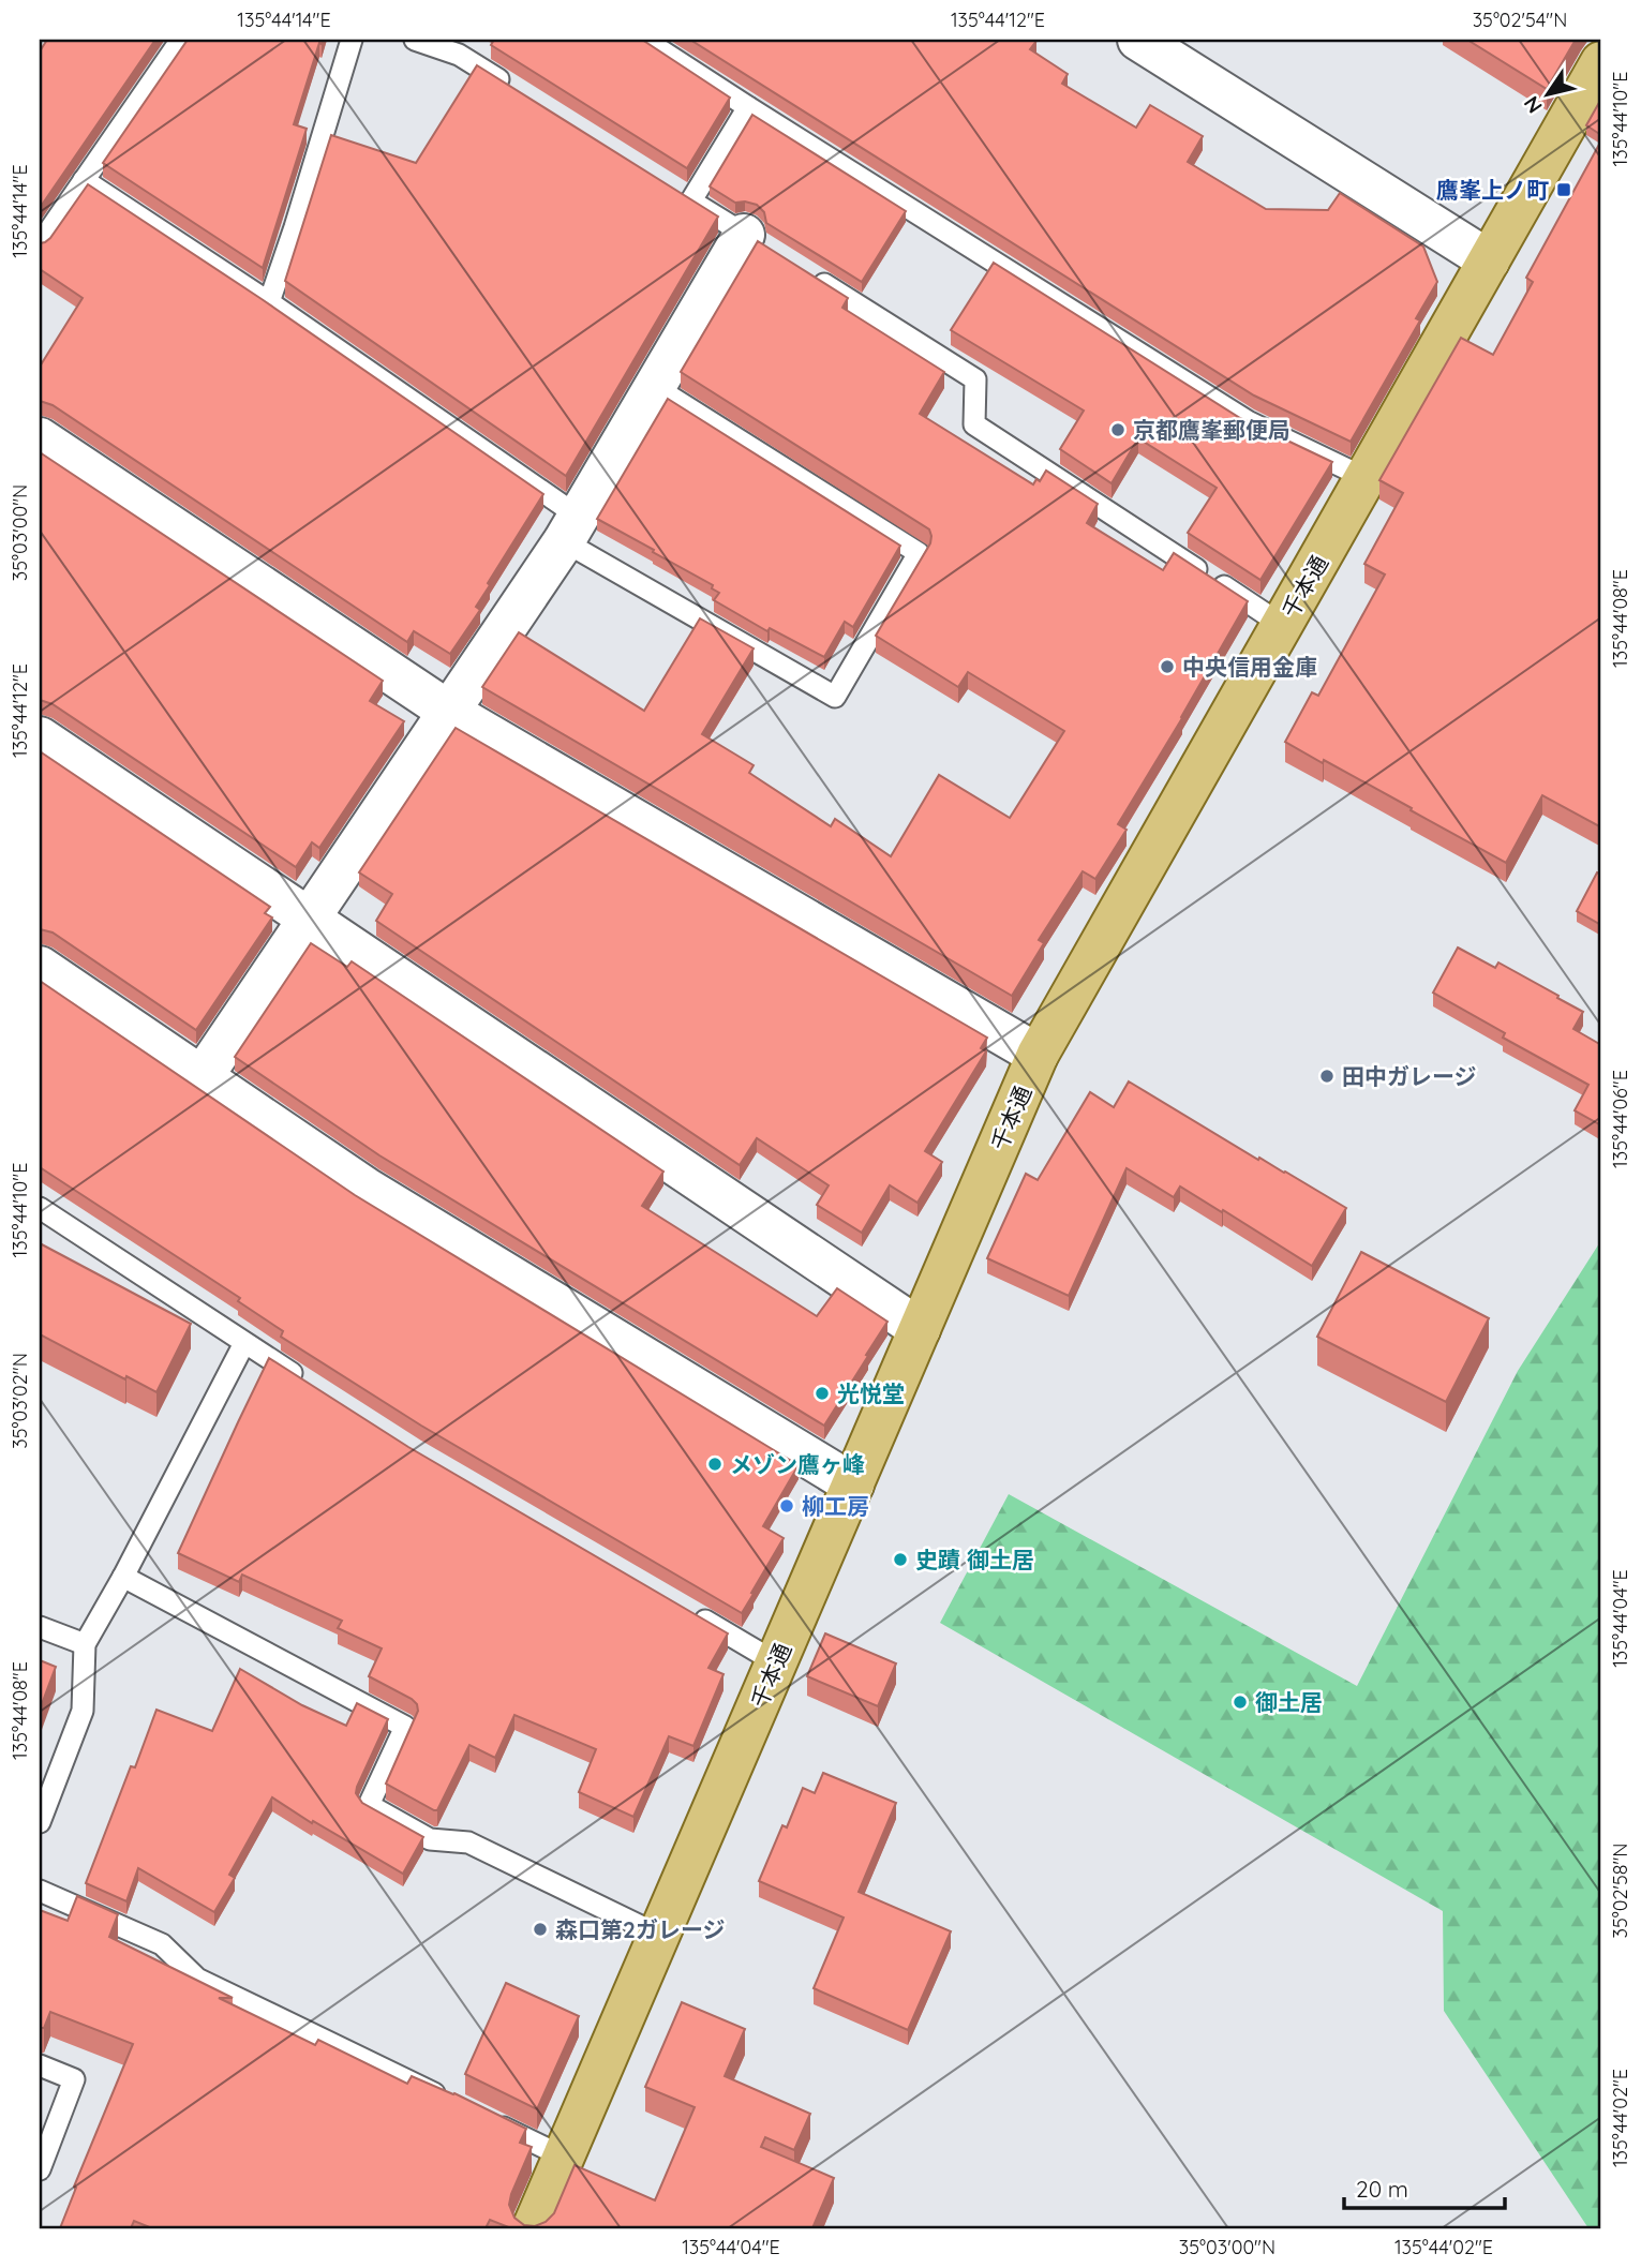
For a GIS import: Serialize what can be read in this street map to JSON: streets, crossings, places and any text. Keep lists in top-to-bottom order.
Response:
{
  "streets": {
    "main road": ["千本通"]
  },
  "places": {
    "transit": ["鷹峯上ノ町"],
    "other": [
      "京都鷹峯郵便局",
      "中央信用金庫",
      "田中ガレージ",
      "光悦堂",
      "メゾン鷹ヶ峰",
      "柳工房",
      "史蹟 御土居",
      "御土居",
      "森口第2ガレージ"
    ]
  },
  "scale_bar": "20 m",
  "north": "bottom left",
  "coordinates": [
    "135°44'14\"E",
    "135°44'12\"E",
    "35°02'54\"N",
    "135°44'10\"E",
    "35°03'00\"N",
    "135°44'08\"E",
    "135°44'06\"E",
    "35°03'02\"N",
    "135°44'04\"E",
    "35°02'58\"N",
    "135°44'02\"E"
  ]
}
